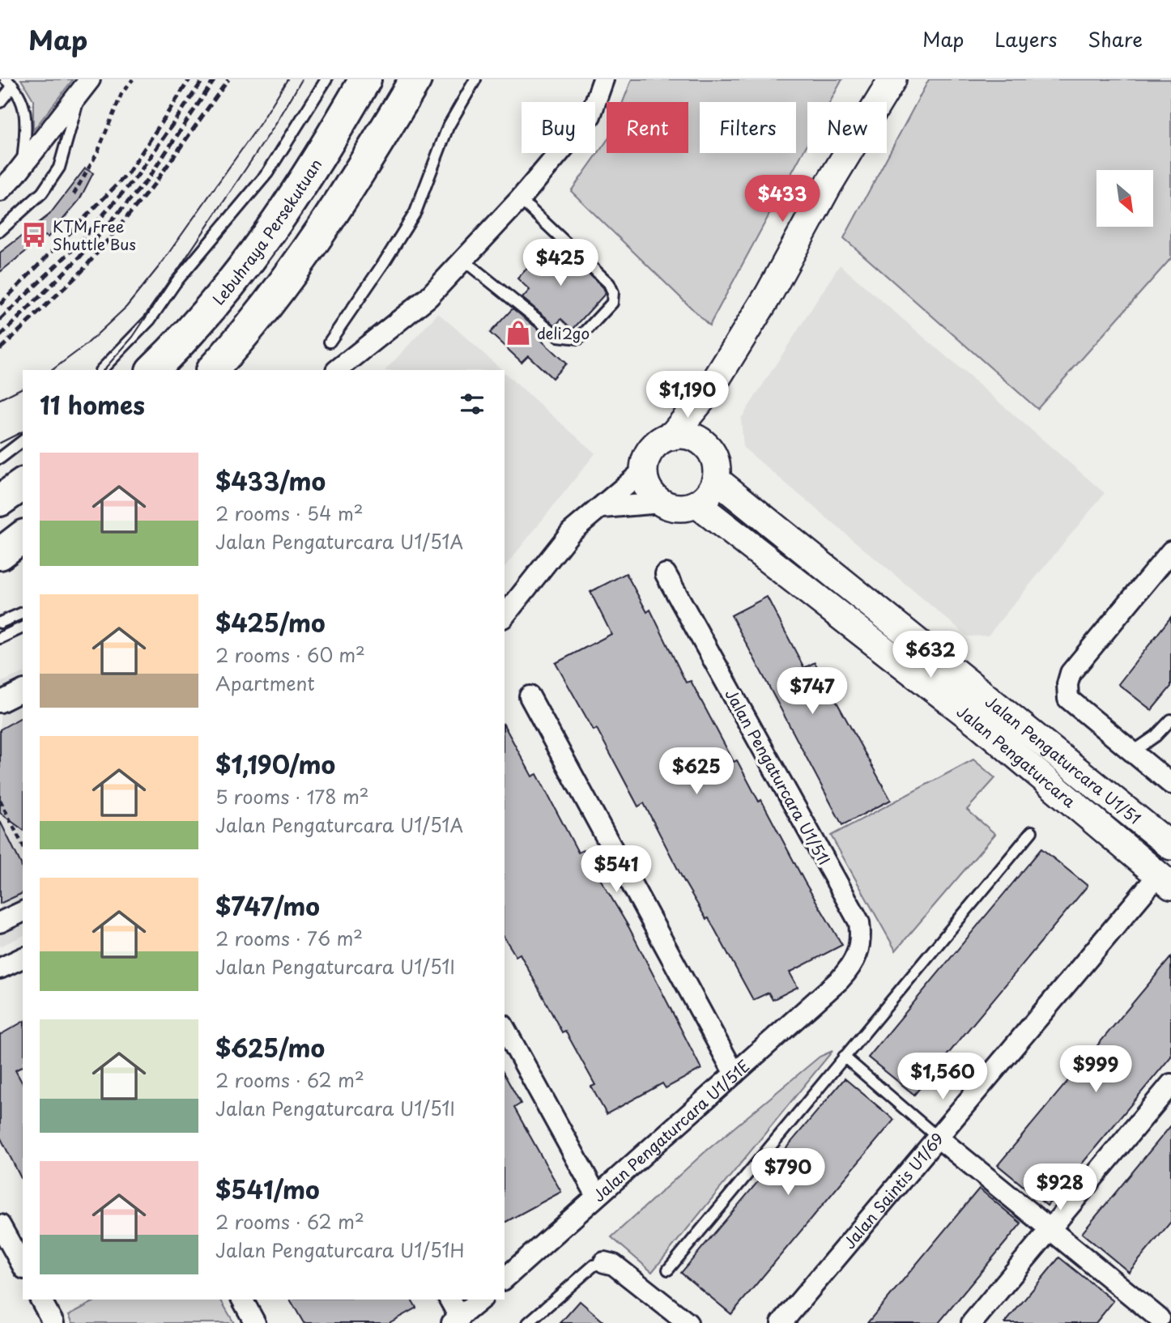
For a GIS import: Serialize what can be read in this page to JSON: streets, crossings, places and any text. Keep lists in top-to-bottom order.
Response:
{
  "streets": {
    "highway": ["Lebuhraya Persekutuan"],
    "street": [
      "Jalan Pengaturcara",
      "Jalan Pengaturcara U1/51",
      "Jalan Pengaturcara U1/51I",
      "Jalan Pengaturcara U1/51E",
      "Jalan Saintis U1/69"
    ]
  },
  "crossings": [
    ["Jalan Pengaturcara", "Jalan Pengaturcara U1/51"],
    ["Jalan Pengaturcara", "Jalan Saintis U1/69"],
    ["Jalan Pengaturcara U1/51I", "Jalan Pengaturcara U1/51E"]
  ],
  "places": {
    "bus stop": ["KTM Free Shuttle Bus"],
    "shop": ["deli2go"]
  },
  "north": "bottom right",
  "page": {
    "header": "Map",
    "nav": ["Map", "Layers", "Share"],
    "chip": [
      "Buy",
      "Rent",
      "Filters",
      "New"
    ],
    "price": [
      "$433",
      "$425",
      "$1,190",
      "$632",
      "$747",
      "$625",
      "$541",
      "$999",
      "$1,560",
      "$790",
      "$928"
    ],
    "heading": "11 homes",
    "list": [
      {
        "name": "$433/mo",
        "note": "2 rooms · 54 m² · Jalan Pengaturcara U1/51A"
      },
      {
        "name": "$425/mo",
        "note": "2 rooms · 60 m² · Apartment"
      },
      {
        "name": "$1,190/mo",
        "note": "5 rooms · 178 m² · Jalan Pengaturcara U1/51A"
      },
      {
        "name": "$747/mo",
        "note": "2 rooms · 76 m² · Jalan Pengaturcara U1/51I"
      },
      {
        "name": "$625/mo",
        "note": "2 rooms · 62 m² · Jalan Pengaturcara U1/51I"
      },
      {
        "name": "$541/mo",
        "note": "2 rooms · 62 m² · Jalan Pengaturcara U1/51H"
      }
    ]
  }
}
